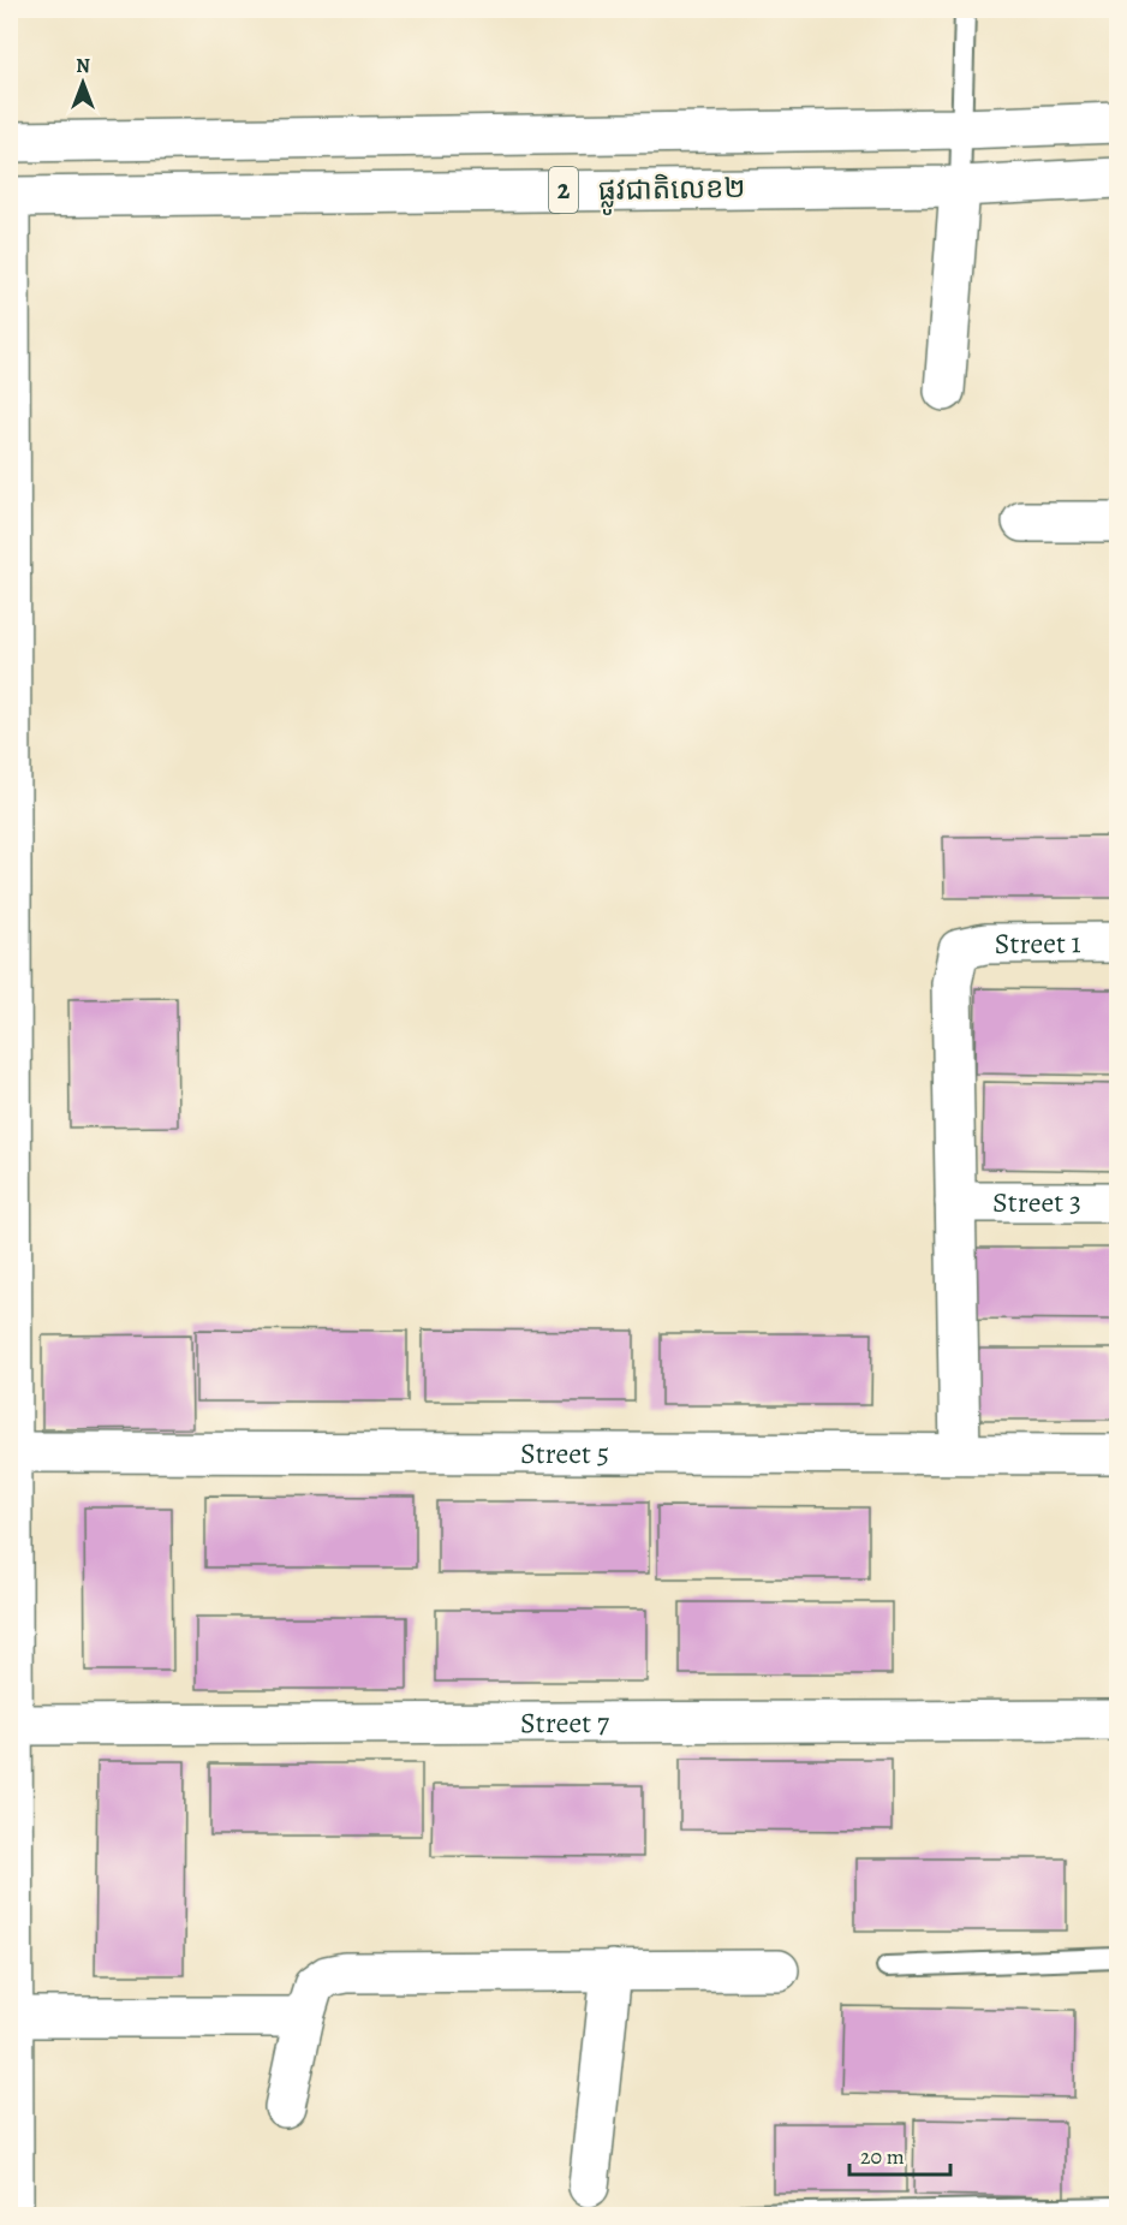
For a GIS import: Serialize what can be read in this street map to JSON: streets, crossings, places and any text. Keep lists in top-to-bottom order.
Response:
{
  "streets": {
    "main road": [
      "ផ្លូវជាតិលេខ២",
      "2",
      "Street 1",
      "Street 3",
      "Street 5",
      "Street 7"
    ]
  },
  "crossings": [
    ["Street 1", "Street 3"]
  ],
  "scale_bar": "20 m",
  "north": "top"
}
